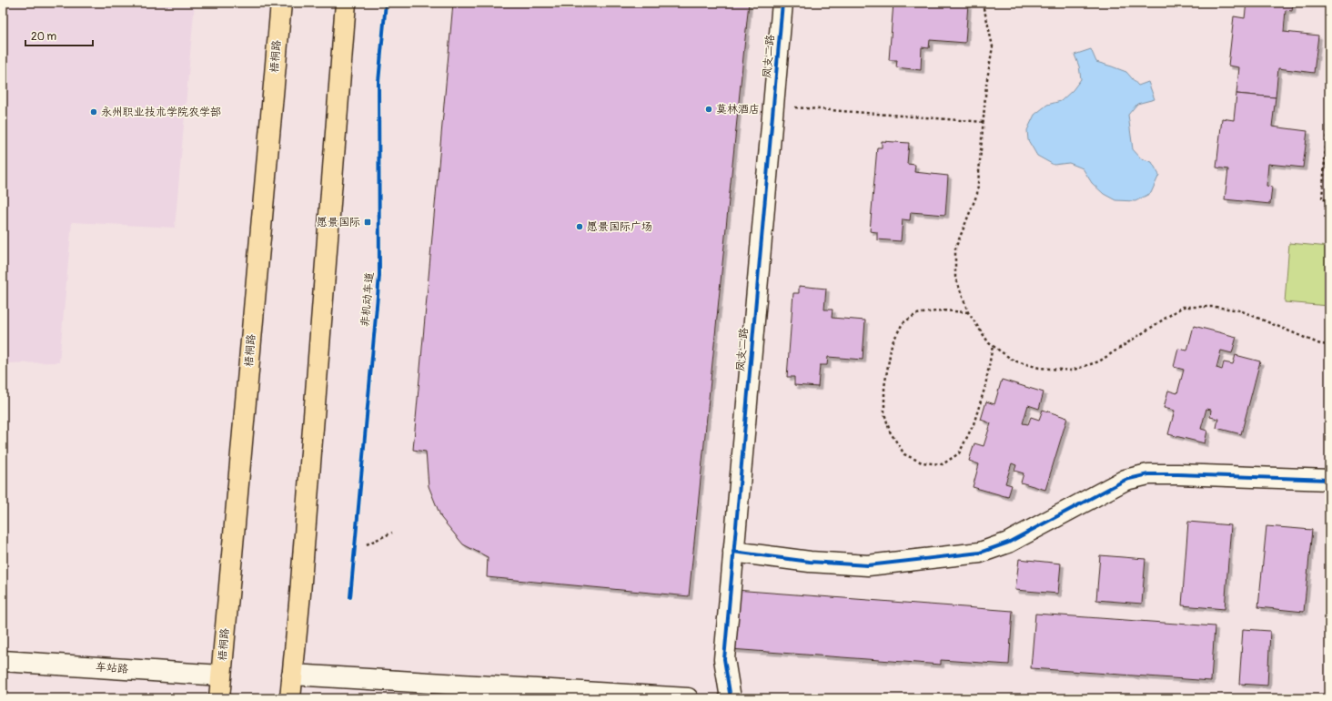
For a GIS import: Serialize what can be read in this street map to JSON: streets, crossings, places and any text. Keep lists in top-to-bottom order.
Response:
{
  "streets": {
    "main road": ["梧桐路"],
    "street": ["凤支二路", "车站路"],
    "cycle path": ["非机动车道"]
  },
  "crossings": [
    ["梧桐路", "车站路"]
  ],
  "places": {
    "other": ["莫林酒店", "永州职业技术学院农学部", "愿景国际广场"],
    "transit": ["愿景国际"]
  },
  "scale_bar": "20 m"
}
